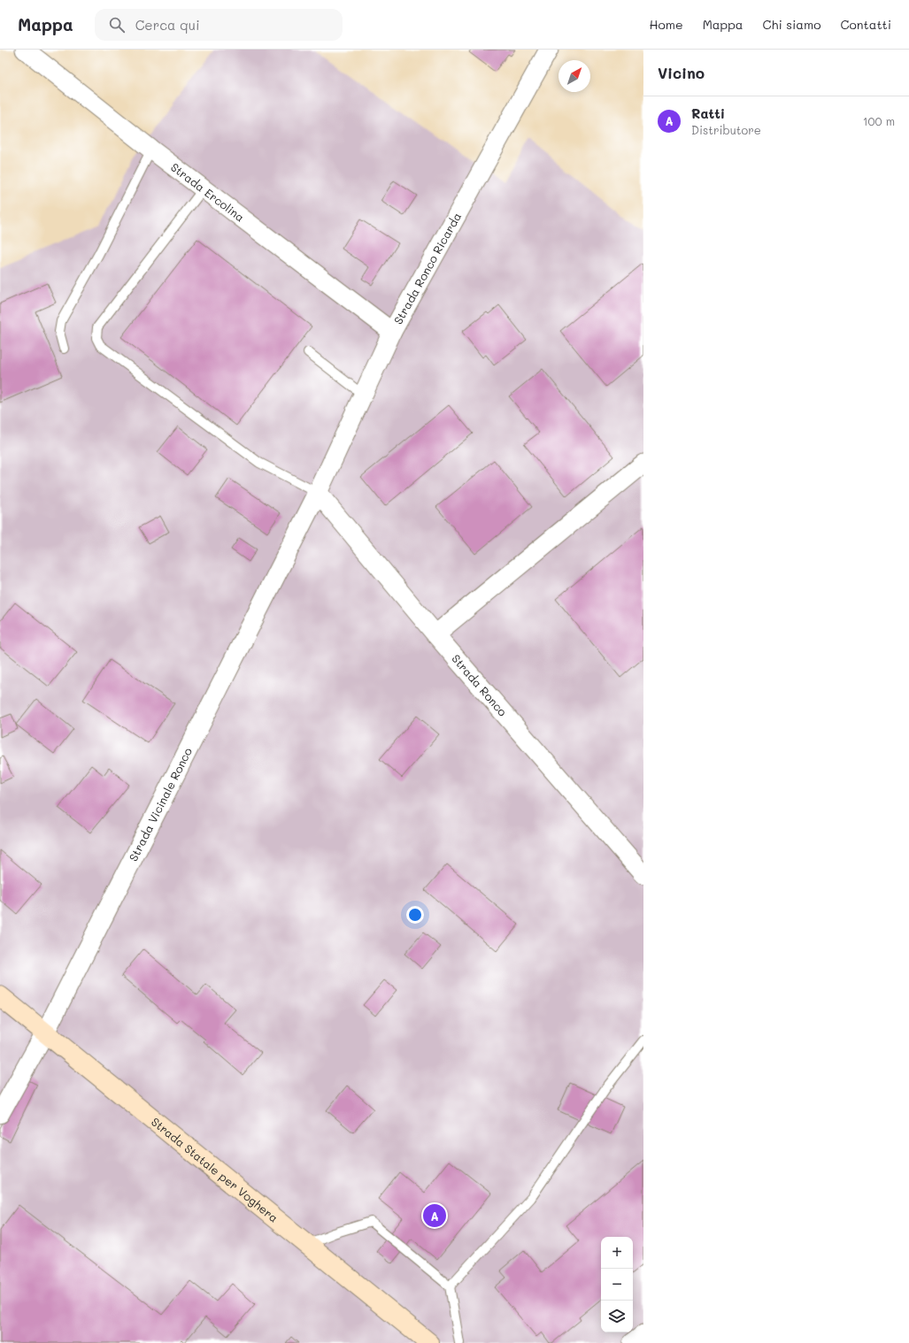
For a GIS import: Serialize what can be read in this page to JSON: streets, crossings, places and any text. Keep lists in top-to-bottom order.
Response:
{
  "streets": {
    "main road": ["Strada Statale per Voghera"],
    "street": [
      "Strada Ercolina",
      "Strada Ronco Ricarda",
      "Strada Ronco",
      "Strada Vicinale Ronco"
    ]
  },
  "crossings": [
    ["Strada Ercolina", "Strada Ronco Ricarda"],
    ["Strada Ronco Ricarda", "Strada Ronco"],
    ["Strada Ronco Ricarda", "Strada Vicinale Ronco"],
    ["Strada Ronco", "Strada Vicinale Ronco"],
    ["Strada Vicinale Ronco", "Strada Statale per Voghera"]
  ],
  "north": "top right",
  "page": {
    "header": "Mappa",
    "search": "Cerca qui",
    "nav": [
      "Home",
      "Mappa",
      "Chi siamo",
      "Contatti"
    ],
    "heading": "Vicino",
    "list": [
      {
        "mark": "A",
        "name": "Ratti",
        "note": "Distributore",
        "value": "100 m"
      }
    ],
    "pins": "A",
    "map_buttons": ["+", "−"]
  }
}
